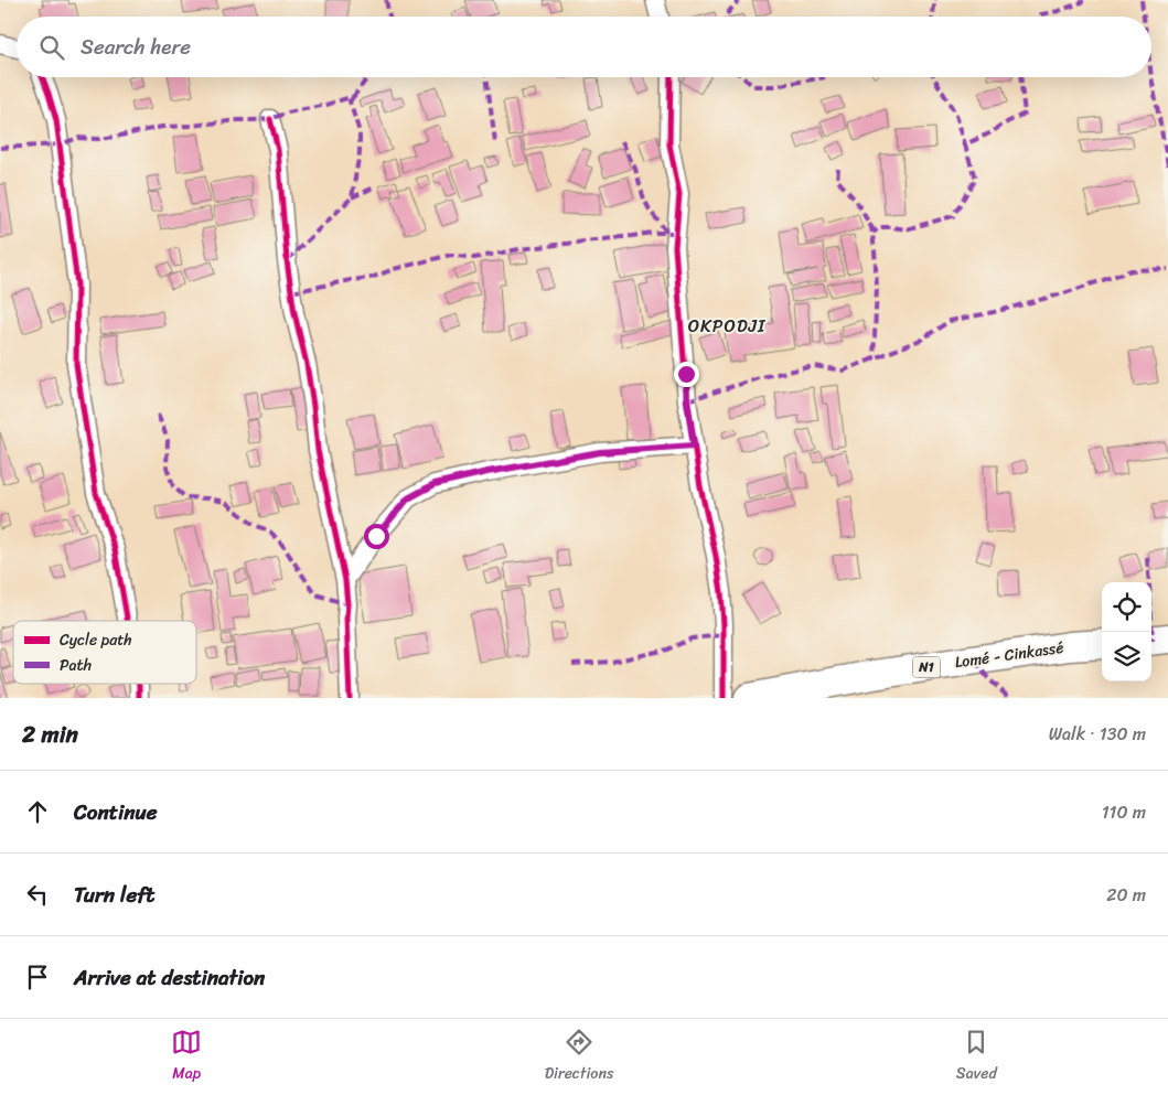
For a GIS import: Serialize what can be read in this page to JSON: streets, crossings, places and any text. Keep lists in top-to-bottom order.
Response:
{
  "streets": {
    "highway": ["Lomé - Cinkassé", "N1"]
  },
  "districts": ["OKPODJI"],
  "legend": ["Cycle path", "Path"],
  "page": {
    "search": "Search here",
    "heading": ["2 min", "Walk · 130 m"],
    "list": [
      ["Continue", "110 m"],
      ["Turn left", "20 m"],
      "Arrive at destination"
    ],
    "nav": ["Map", "Directions", "Saved"]
  }
}
